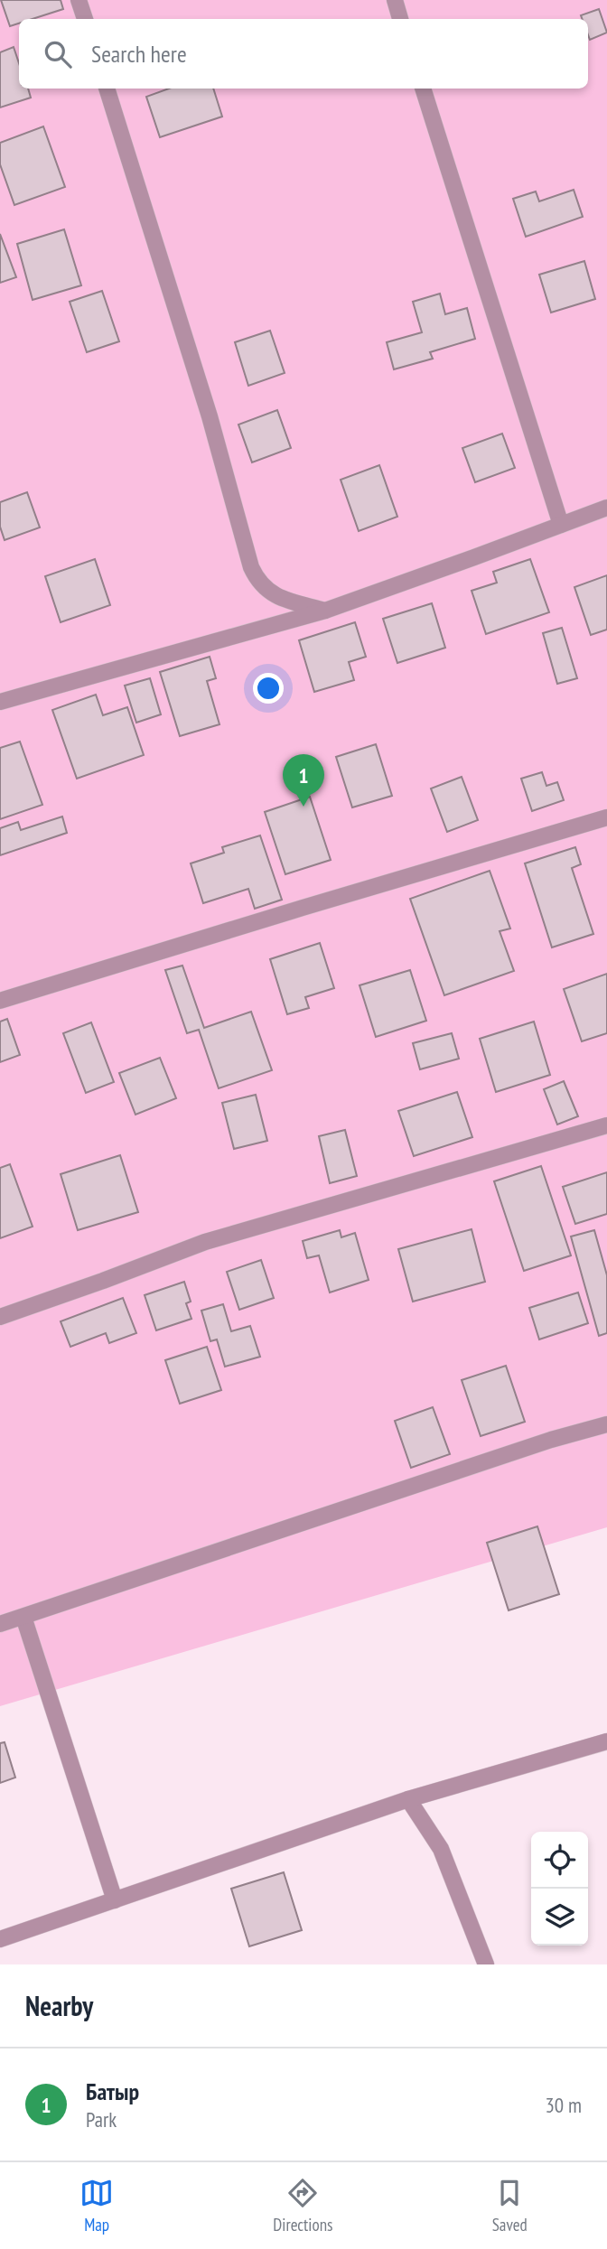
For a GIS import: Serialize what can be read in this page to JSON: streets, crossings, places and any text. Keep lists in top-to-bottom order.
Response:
{
  "page": {
    "search": "Search here",
    "pins": "1",
    "heading": "Nearby",
    "list": [
      {
        "mark": "1",
        "name": "Батыр",
        "note": "Park",
        "value": "30 m"
      }
    ],
    "nav": ["Map", "Directions", "Saved"]
  }
}
